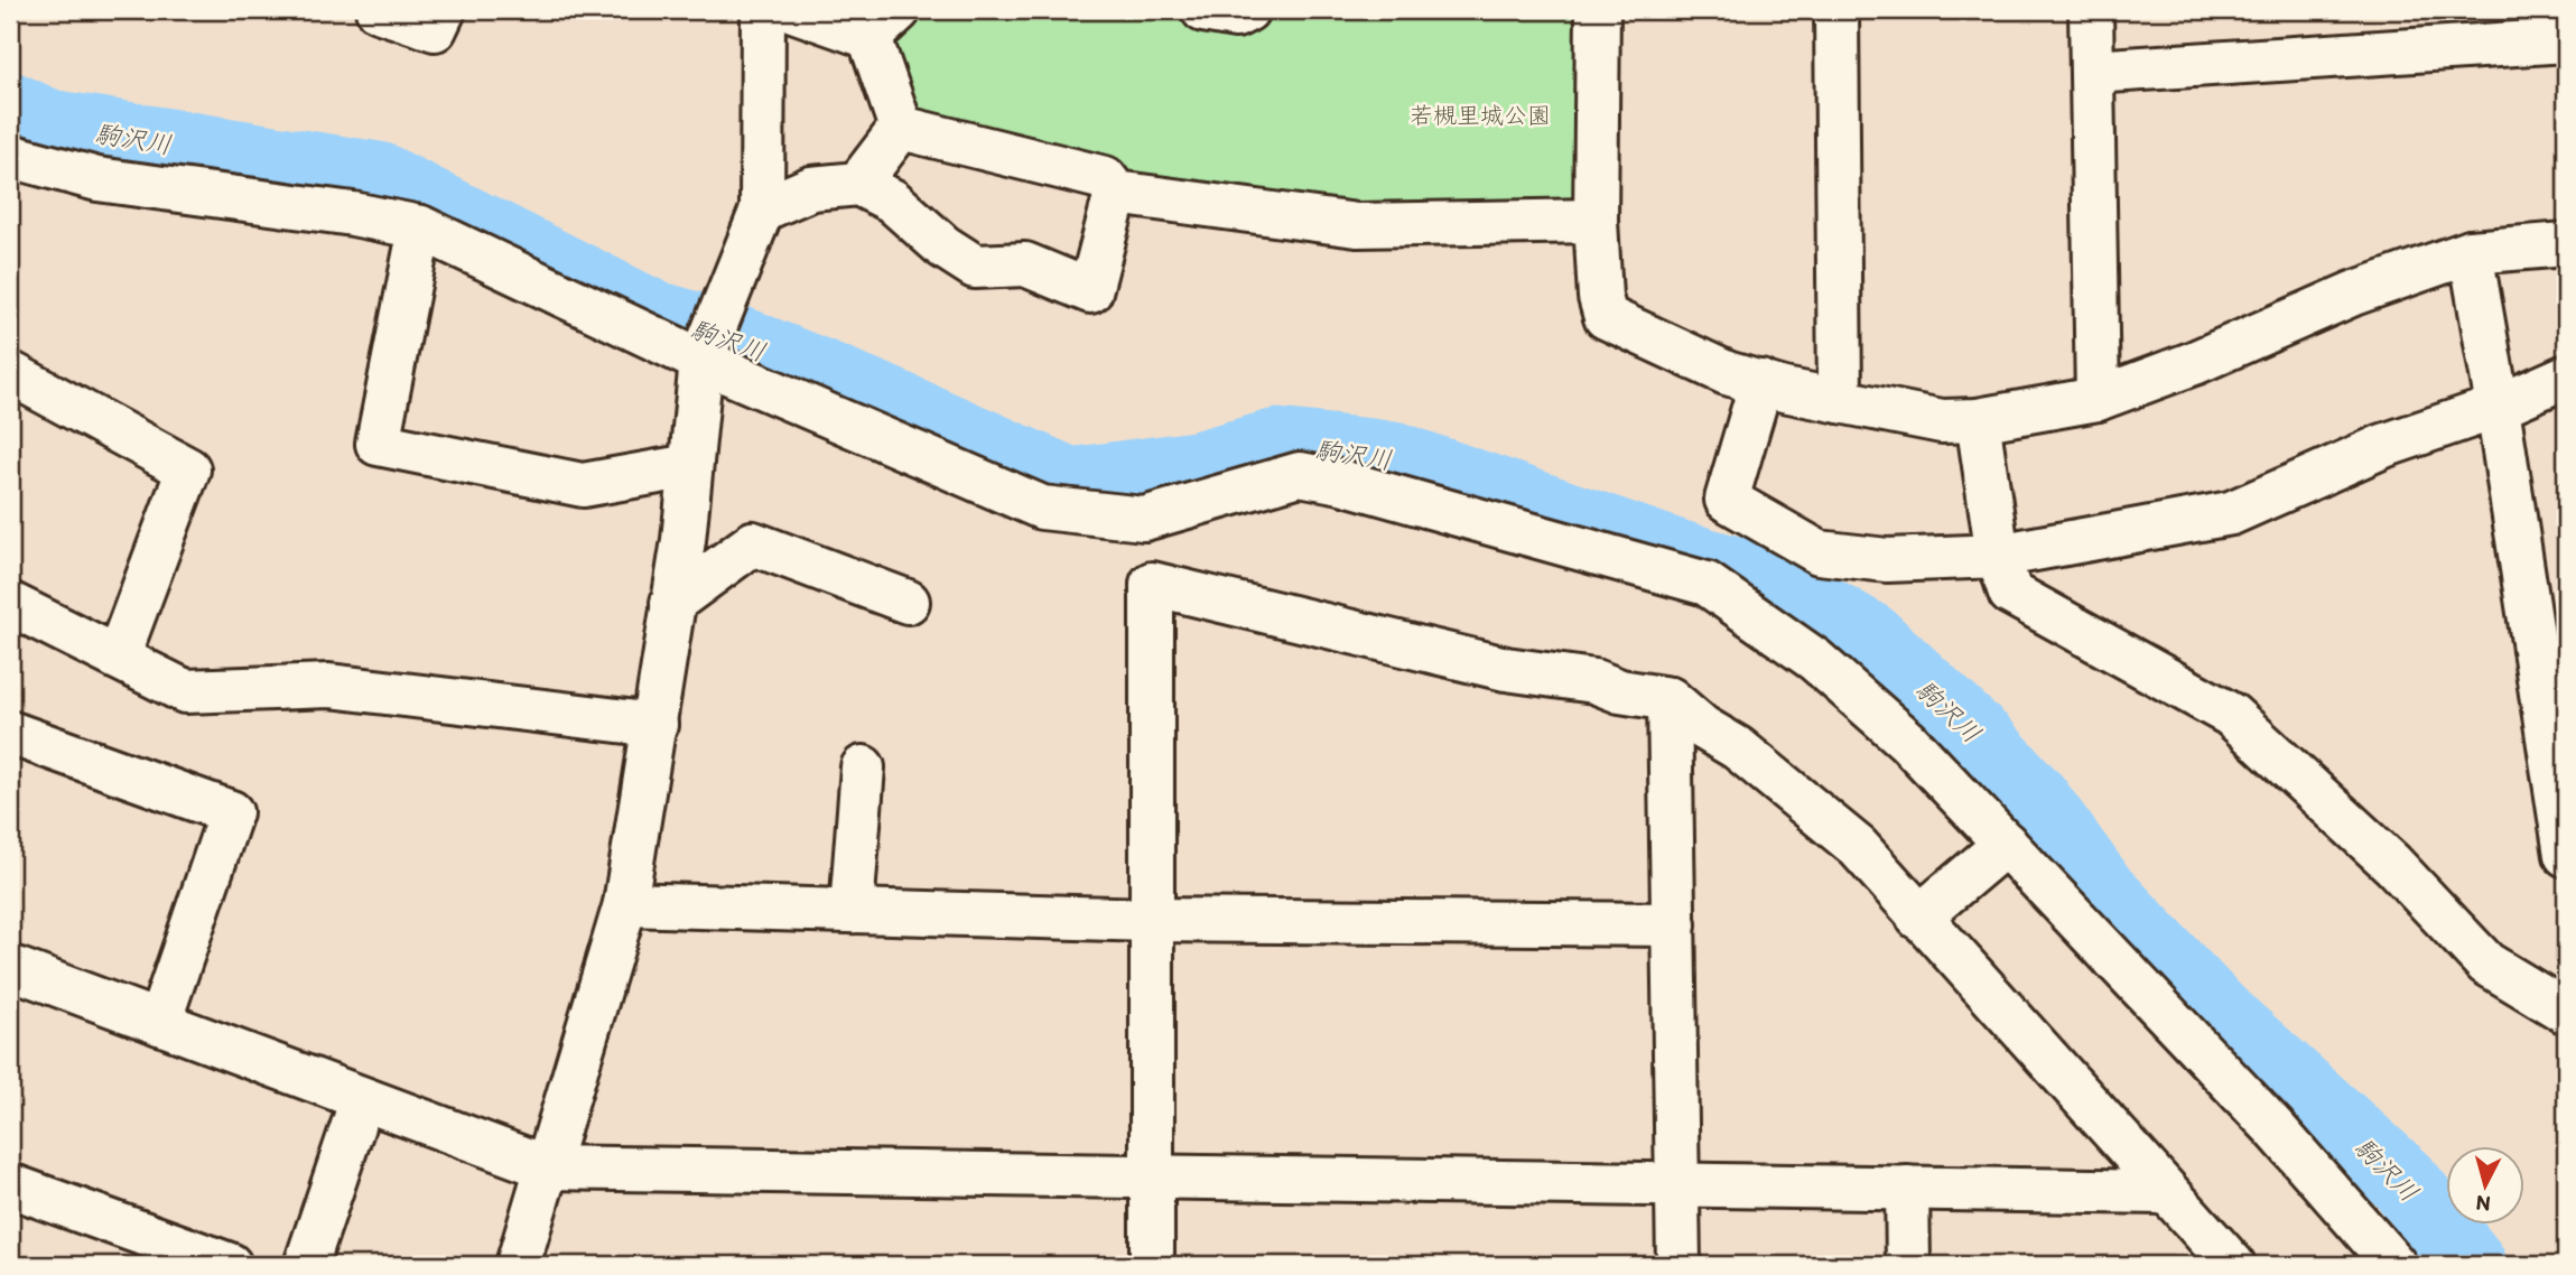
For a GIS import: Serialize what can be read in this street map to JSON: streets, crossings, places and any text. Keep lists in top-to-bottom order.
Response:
{
  "water": ["駒沢川"],
  "parks": ["若槻里城公園"],
  "north": "bottom"
}
